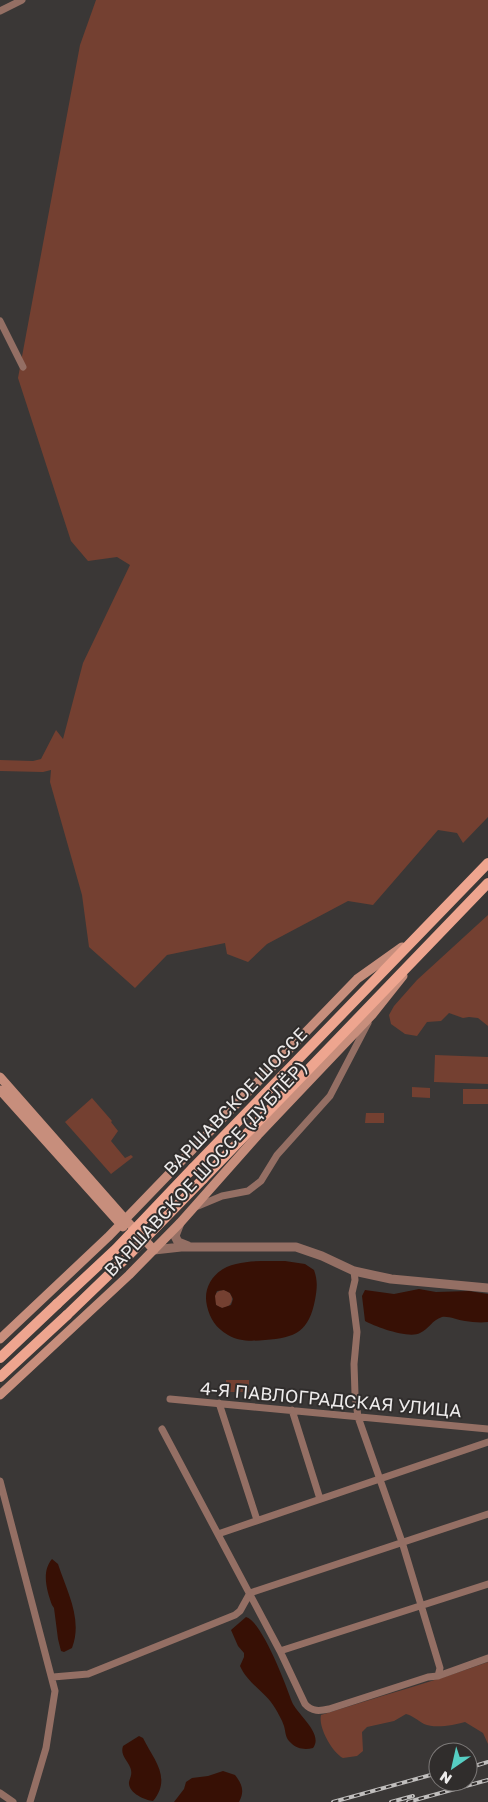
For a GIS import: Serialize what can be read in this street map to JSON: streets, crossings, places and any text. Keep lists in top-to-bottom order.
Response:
{
  "streets": {
    "main road": ["ВАРШАВСКОЕ ШОССЕ", "ВАРШАВСКОЕ ШОССЕ (ДУБЛЁР)"],
    "street": ["4-Я ПАВЛОГРАДСКАЯ УЛИЦА"]
  },
  "crossings": [
    ["ВАРШАВСКОЕ ШОССЕ", "ВАРШАВСКОЕ ШОССЕ (ДУБЛЁР)"]
  ],
  "north": "bottom left"
}
